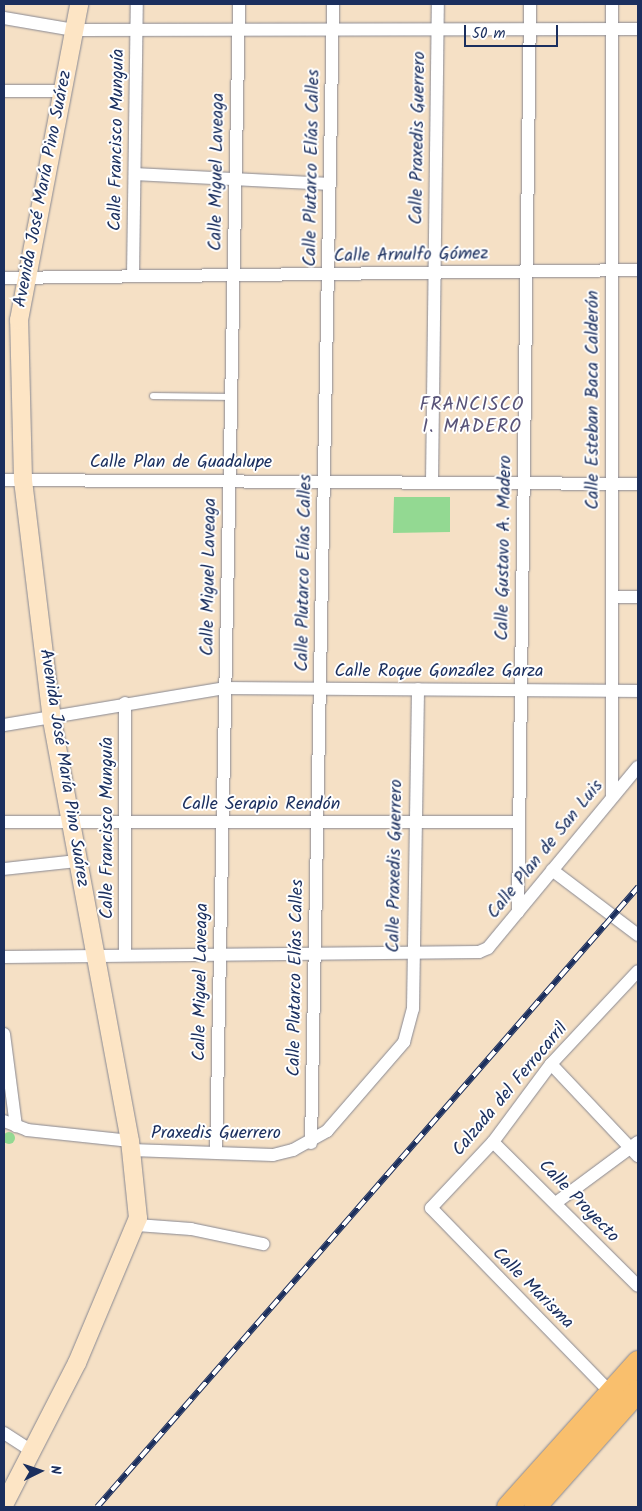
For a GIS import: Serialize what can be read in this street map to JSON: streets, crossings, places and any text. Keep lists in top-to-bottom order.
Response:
{
  "streets": {
    "street": [
      "Calle Praxedis Guerrero",
      "Calle Francisco Munguía",
      "Calle Plutarco Elías Calles",
      "Calle Miguel Laveaga",
      "Avenida José María Pino Suárez",
      "Calle Arnulfo Gómez",
      "Calle Esteban Baca Calderón",
      "Calle Plan de Guadalupe",
      "Calle Gustavo A. Madero",
      "Calle Roque González Garza",
      "Calle Serapio Rendón",
      "Calle Plan de San Luis",
      "Calzada del Ferrocarril",
      "Praxedis Guerrero",
      "Calle Proyecto",
      "Calle Marisma"
    ]
  },
  "crossings": [
    ["Calle Praxedis Guerrero", "Calle Arnulfo Gómez"],
    ["Calle Praxedis Guerrero", "Calle Plan de Guadalupe"],
    ["Calle Praxedis Guerrero", "Calle Roque González Garza"],
    ["Calle Praxedis Guerrero", "Calle Serapio Rendón"],
    ["Calle Praxedis Guerrero", "Calle Plan de San Luis"],
    ["Calle Praxedis Guerrero", "Praxedis Guerrero"],
    ["Calle Francisco Munguía", "Calle Arnulfo Gómez"],
    ["Calle Francisco Munguía", "Calle Roque González Garza"],
    ["Calle Francisco Munguía", "Calle Serapio Rendón"],
    ["Calle Plutarco Elías Calles", "Calle Arnulfo Gómez"],
    ["Calle Plutarco Elías Calles", "Calle Plan de Guadalupe"],
    ["Calle Plutarco Elías Calles", "Calle Roque González Garza"],
    ["Calle Plutarco Elías Calles", "Calle Serapio Rendón"],
    ["Calle Plutarco Elías Calles", "Praxedis Guerrero"],
    ["Calle Miguel Laveaga", "Calle Arnulfo Gómez"],
    ["Calle Miguel Laveaga", "Calle Plan de Guadalupe"],
    ["Calle Miguel Laveaga", "Calle Roque González Garza"],
    ["Calle Miguel Laveaga", "Calle Serapio Rendón"],
    ["Calle Miguel Laveaga", "Praxedis Guerrero"],
    ["Avenida José María Pino Suárez", "Calle Arnulfo Gómez"],
    ["Avenida José María Pino Suárez", "Calle Plan de Guadalupe"],
    ["Avenida José María Pino Suárez", "Calle Roque González Garza"],
    ["Avenida José María Pino Suárez", "Calle Serapio Rendón"],
    ["Avenida José María Pino Suárez", "Praxedis Guerrero"],
    ["Calle Arnulfo Gómez", "Calle Esteban Baca Calderón"],
    ["Calle Arnulfo Gómez", "Calle Gustavo A. Madero"],
    ["Calle Esteban Baca Calderón", "Calle Plan de Guadalupe"],
    ["Calle Esteban Baca Calderón", "Calle Roque González Garza"],
    ["Calle Esteban Baca Calderón", "Calle Plan de San Luis"],
    ["Calle Plan de Guadalupe", "Calle Gustavo A. Madero"],
    ["Calle Gustavo A. Madero", "Calle Roque González Garza"],
    ["Calle Gustavo A. Madero", "Calle Serapio Rendón"],
    ["Calle Gustavo A. Madero", "Calle Plan de San Luis"],
    ["Calzada del Ferrocarril", "Calle Proyecto"],
    ["Calzada del Ferrocarril", "Calle Marisma"]
  ],
  "districts": ["FRANCISCO I. MADERO"],
  "scale_bar": "50 m",
  "north": "right"
}
